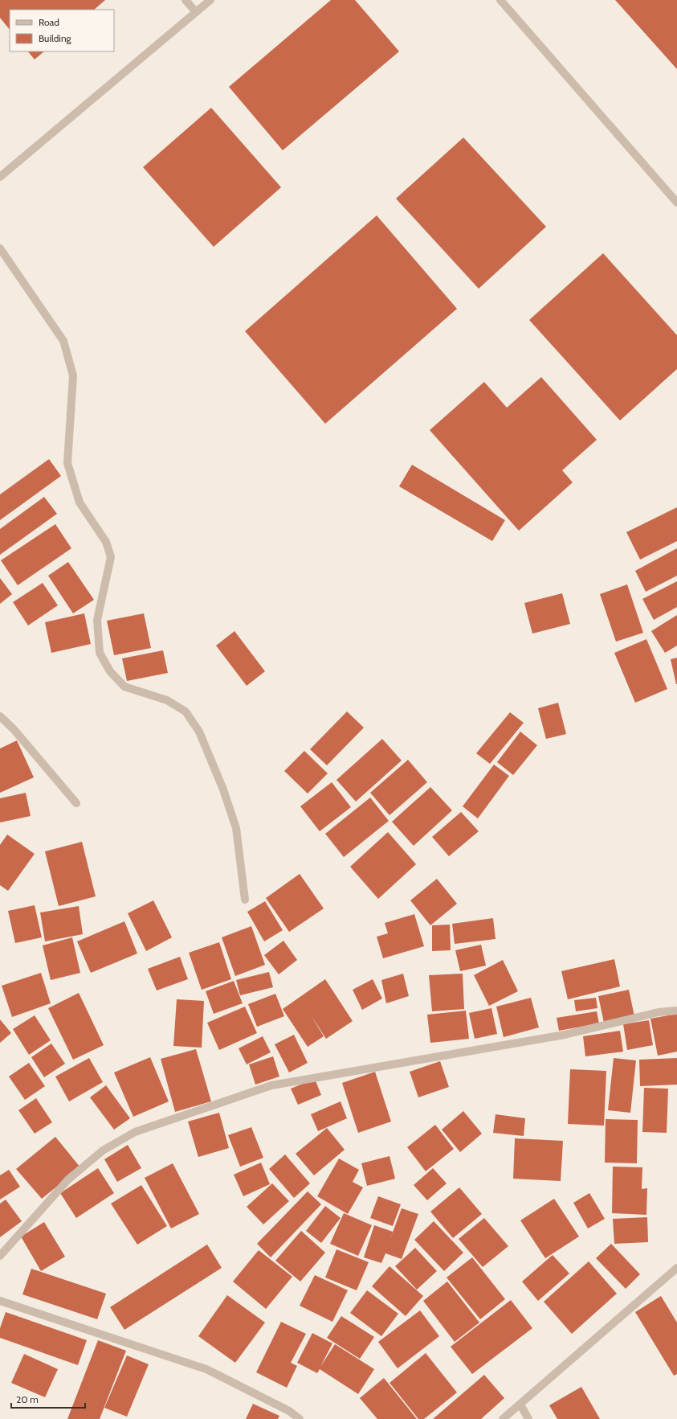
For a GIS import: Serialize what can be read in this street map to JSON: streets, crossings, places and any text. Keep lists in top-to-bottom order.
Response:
{
  "legend": ["Road", "Building"],
  "scale_bar": "20 m"
}
